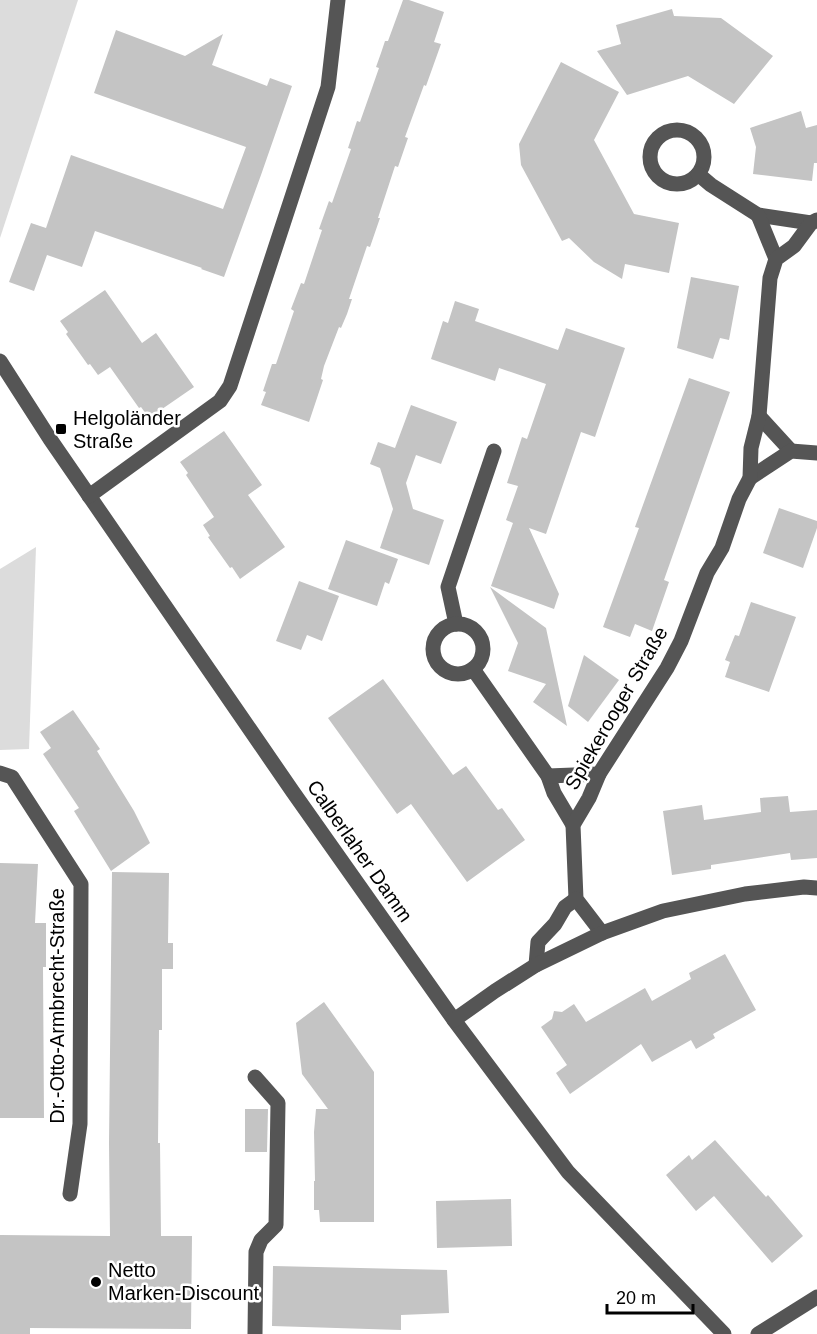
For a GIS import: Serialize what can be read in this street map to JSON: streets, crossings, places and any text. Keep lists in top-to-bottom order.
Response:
{
  "streets": {
    "street": ["Spiekerooger Straße", "Calberlaher Damm", "Dr.-Otto-Armbrecht-Straße"]
  },
  "places": {
    "transit": ["Helgoländer Straße"],
    "other": ["Netto Marken-Discount"]
  },
  "scale_bar": "20 m"
}
